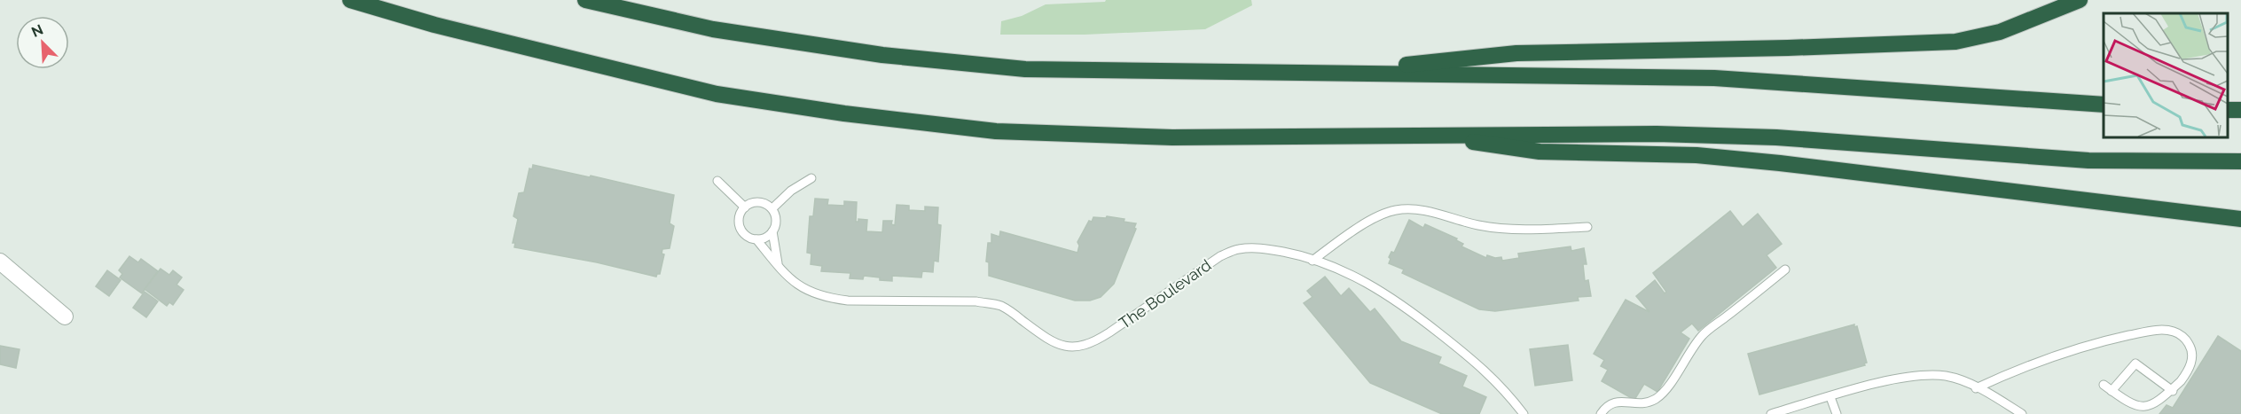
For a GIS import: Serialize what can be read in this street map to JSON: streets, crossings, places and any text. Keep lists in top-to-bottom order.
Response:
{
  "streets": {
    "lane": ["The Boulevard"]
  },
  "north": "top left"
}
